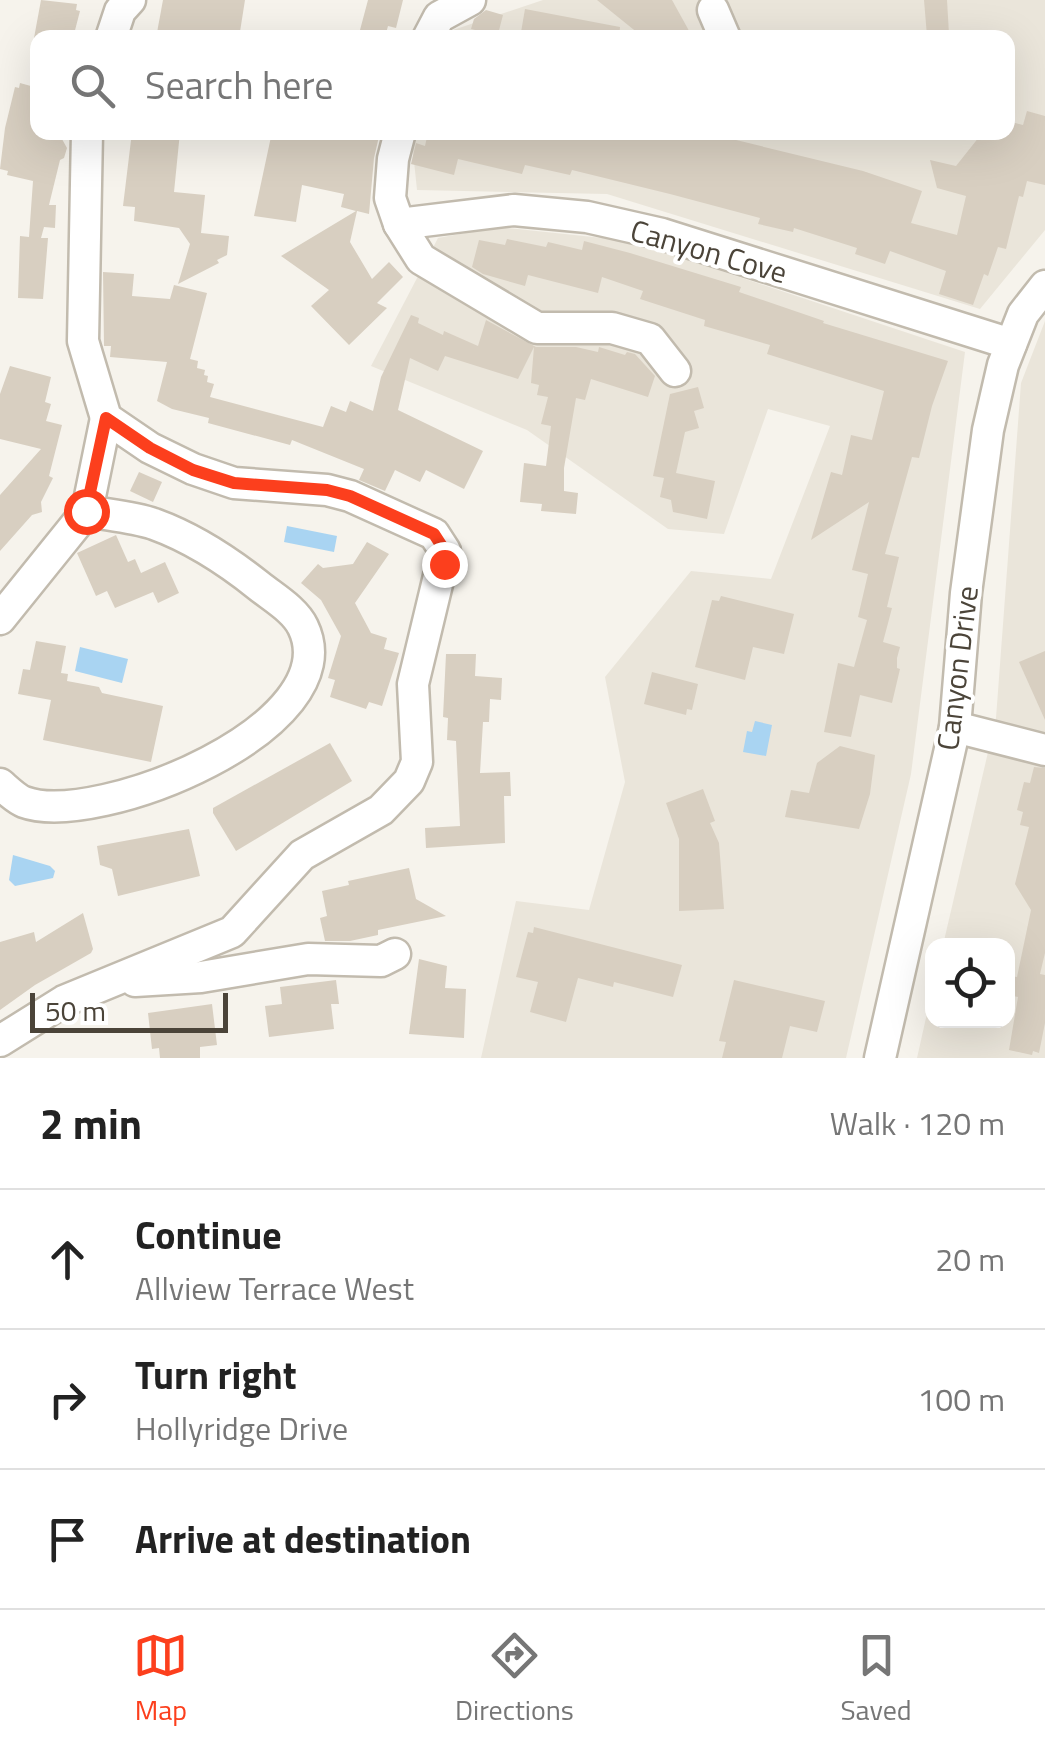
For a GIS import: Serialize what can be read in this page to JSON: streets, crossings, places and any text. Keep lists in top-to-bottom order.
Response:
{
  "streets": {
    "street": ["Canyon Cove", "Canyon Drive"]
  },
  "crossings": [
    ["Canyon Cove", "Canyon Drive"]
  ],
  "scale_bar": "50 m",
  "page": {
    "search": "Search here",
    "scale": "50 m",
    "heading": ["2 min", "Walk · 120 m"],
    "list": [
      ["Continue", "Allview Terrace West", "20 m"],
      ["Turn right", "Hollyridge Drive", "100 m"],
      "Arrive at destination"
    ],
    "nav": ["Map", "Directions", "Saved"]
  }
}
